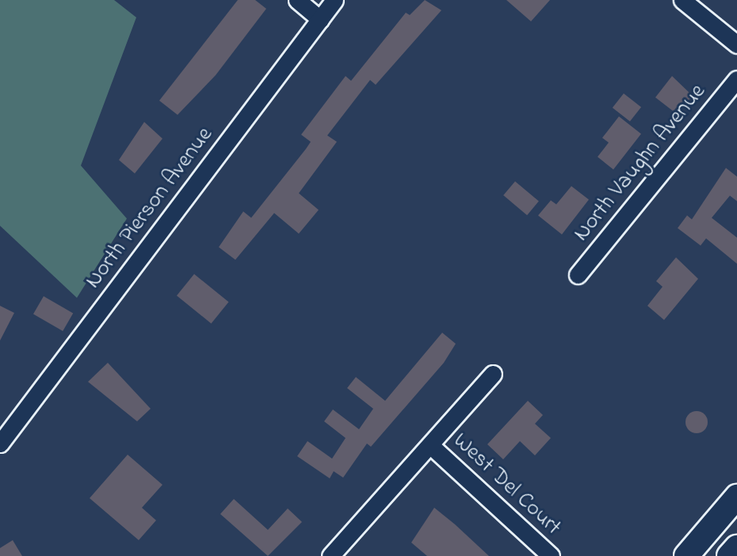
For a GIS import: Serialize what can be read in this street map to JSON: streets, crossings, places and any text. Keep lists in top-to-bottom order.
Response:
{
  "streets": {
    "street": ["North Vaughn Avenue", "North Pierson Avenue", "West Del Court"]
  }
}
